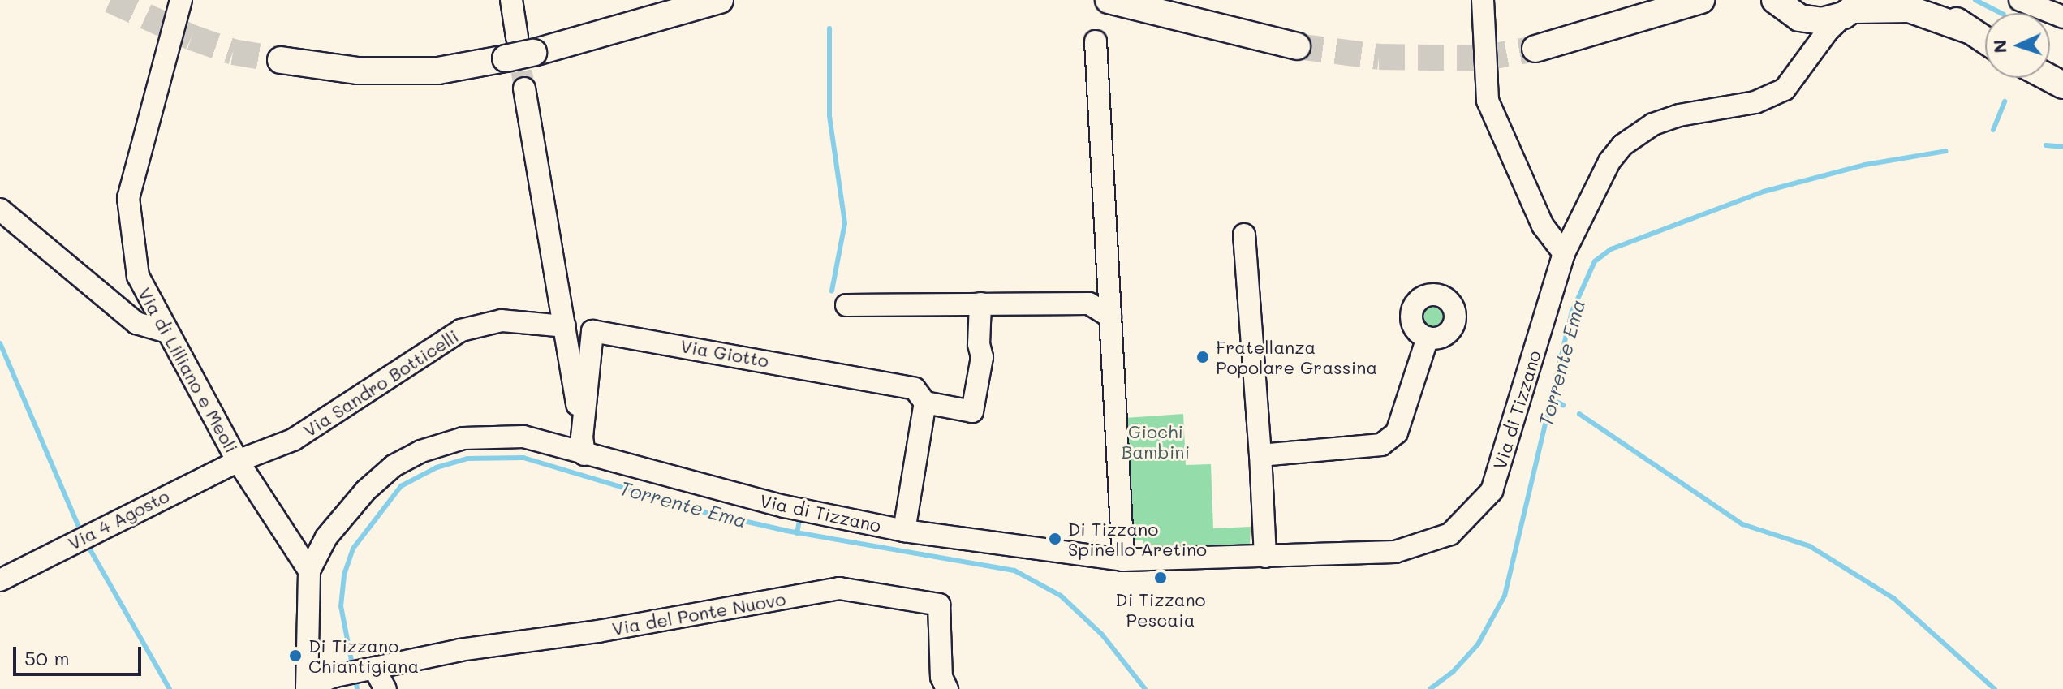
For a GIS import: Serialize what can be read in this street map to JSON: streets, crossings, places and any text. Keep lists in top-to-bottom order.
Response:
{
  "streets": {
    "street": [
      "Via Giotto",
      "Via di Lilliano e Meoli",
      "Via Sandro Botticelli",
      "Via di Tizzano",
      "Via 4 Agosto",
      "Via del Ponte Nuovo"
    ]
  },
  "crossings": [
    ["Via Giotto", "Via di Tizzano"],
    ["Via di Lilliano e Meoli", "Via Sandro Botticelli"],
    ["Via di Lilliano e Meoli", "Via di Tizzano"],
    ["Via di Lilliano e Meoli", "Via 4 Agosto"],
    ["Via Sandro Botticelli", "Via 4 Agosto"],
    ["Via di Tizzano", "Via del Ponte Nuovo"]
  ],
  "water": ["Torrente Ema"],
  "parks": ["Giochi Bambini"],
  "places": [
    "Fratellanza Popolare Grassina",
    "Di Tizzano Spinello Aretino",
    "Di Tizzano Pescaia",
    "Di Tizzano Chiantigiana"
  ],
  "scale_bar": "50 m",
  "north": "left"
}
